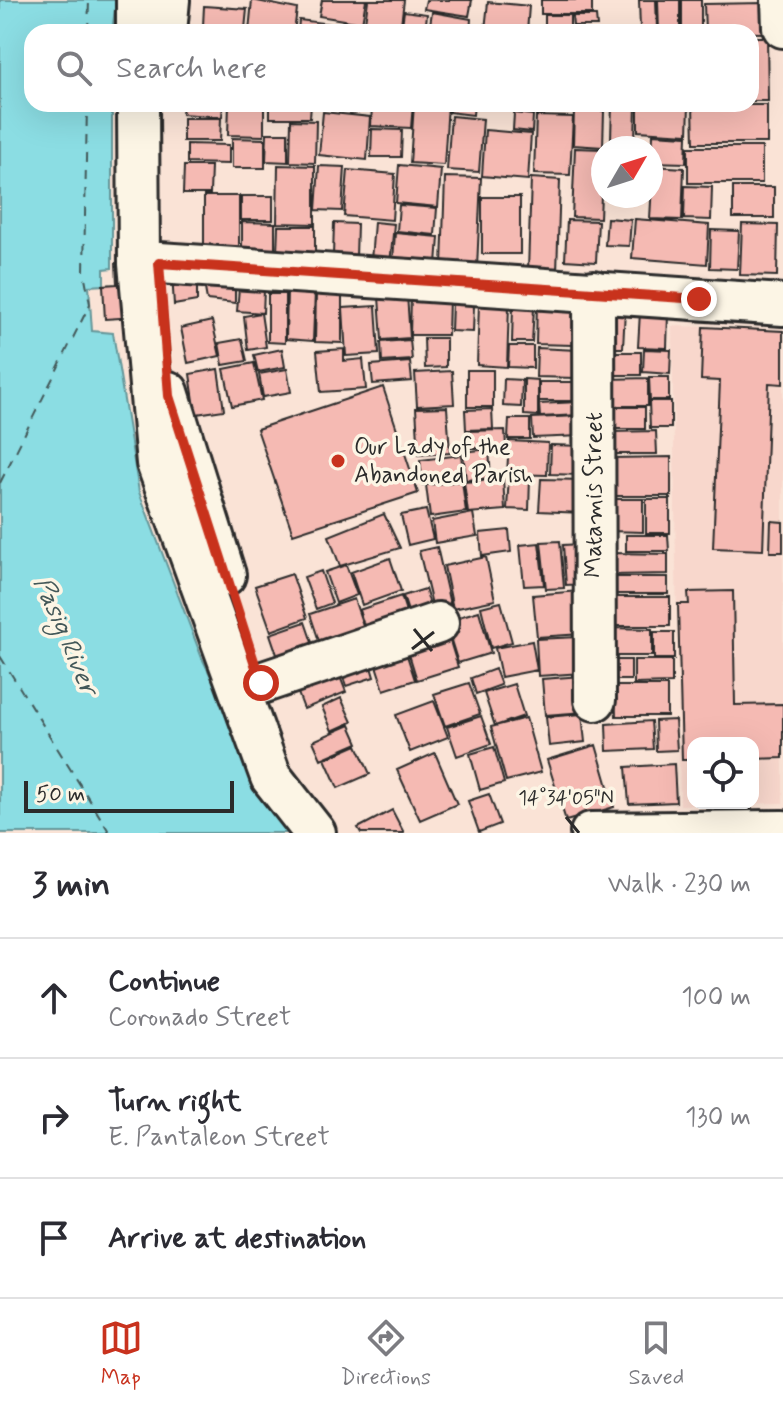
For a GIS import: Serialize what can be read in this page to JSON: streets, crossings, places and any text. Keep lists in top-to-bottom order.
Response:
{
  "streets": {
    "street": ["Matamis Street"]
  },
  "water": ["Pasig River"],
  "places": ["Our Lady of the Abandoned Parish"],
  "scale_bar": "50 m",
  "north": "top right",
  "page": {
    "search": "Search here",
    "scale": "50 m",
    "heading": ["3 min", "Walk · 230 m"],
    "list": [
      ["Continue", "Coronado Street", "100 m"],
      ["Turn right", "E. Pantaleon Street", "130 m"],
      "Arrive at destination"
    ],
    "nav": ["Map", "Directions", "Saved"]
  },
  "coordinates": ["14°34'05\"N"]
}
